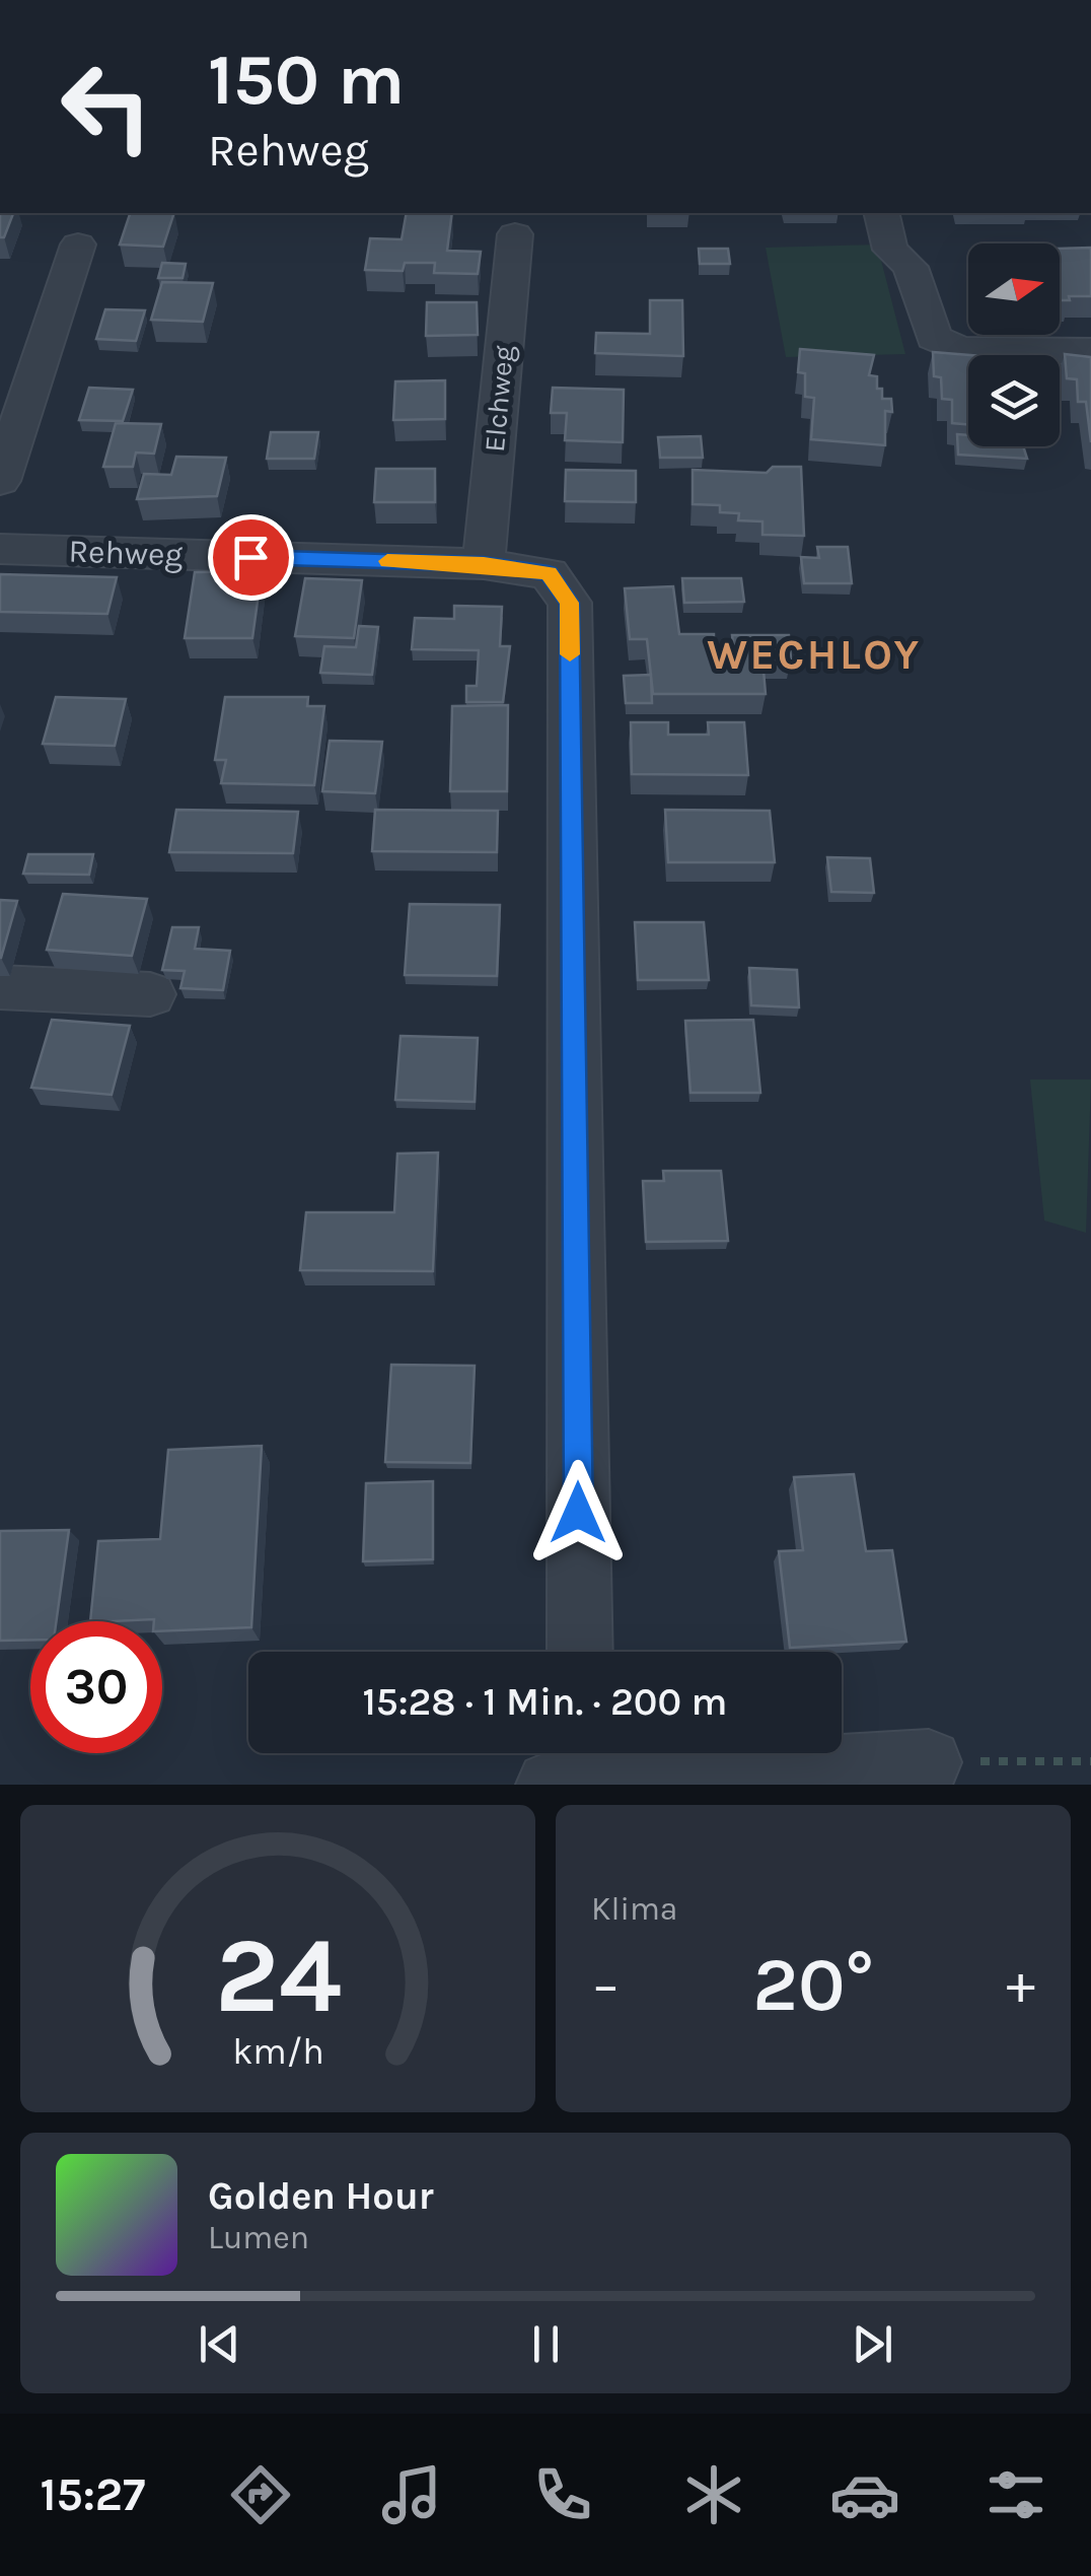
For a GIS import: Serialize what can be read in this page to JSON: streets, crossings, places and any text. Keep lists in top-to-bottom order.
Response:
{
  "streets": {
    "street": ["Elchweg", "Rehweg"]
  },
  "crossings": [
    ["Elchweg", "Rehweg"]
  ],
  "districts": ["WECHLOY"],
  "north": "right",
  "page": {
    "turn": ["150 m", "Rehweg"],
    "limit": "30",
    "trip": "15:28 · 1 Min. · 200 m",
    "tile": "Klima",
    "heat": ["−", "20°", "+"],
    "song": ["Golden Hour", "Lumen"],
    "tabs": "15:27",
    "gauge": ["24", "km/h"]
  }
}
